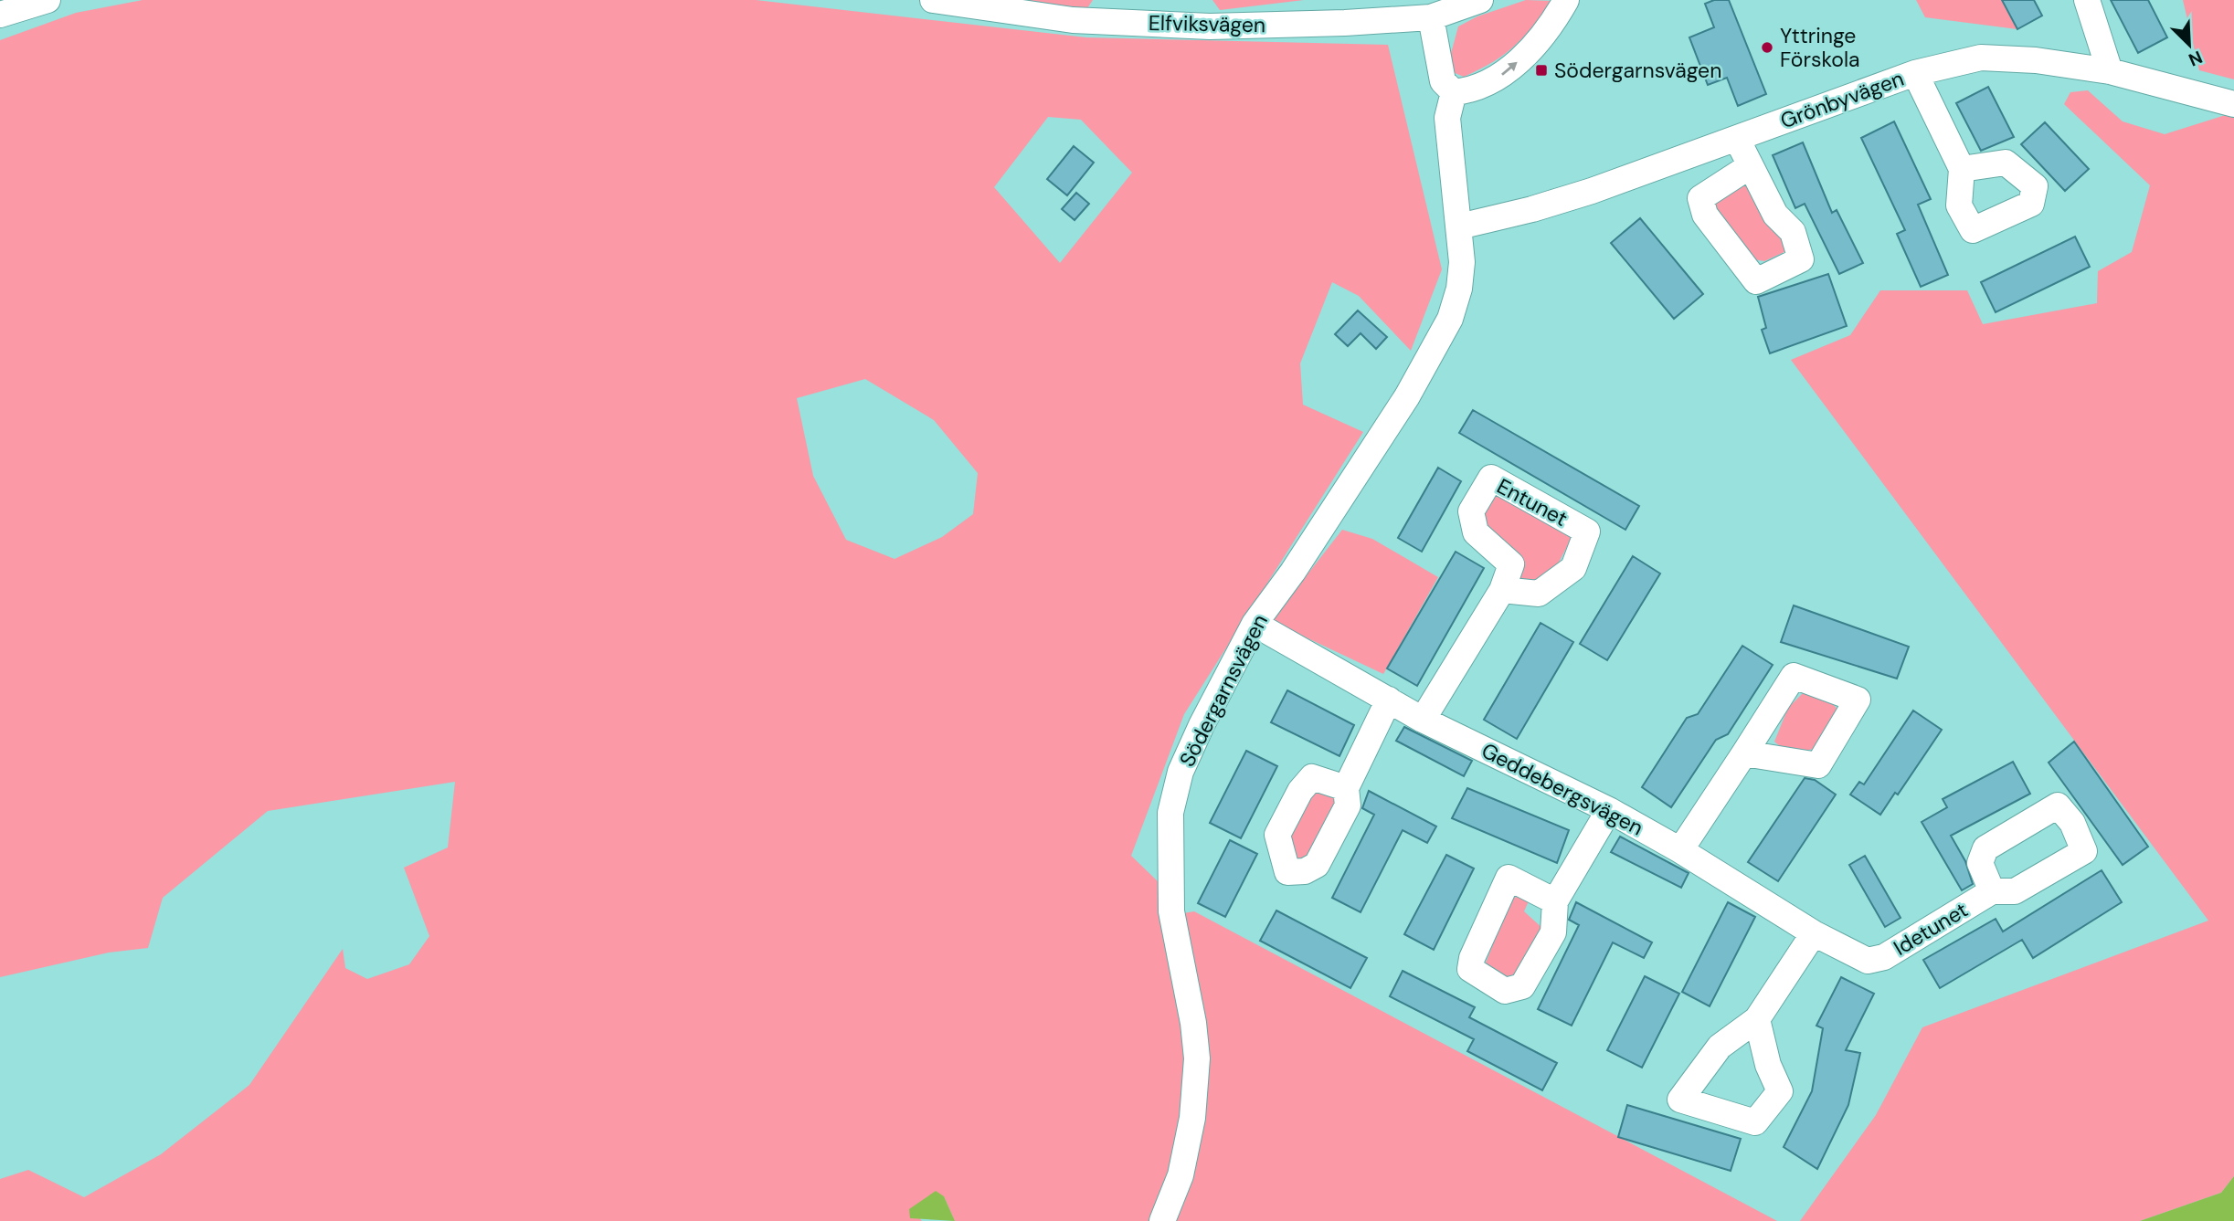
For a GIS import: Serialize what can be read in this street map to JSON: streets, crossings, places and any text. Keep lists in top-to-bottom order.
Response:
{
  "streets": {
    "street": [
      "Elfviksvägen",
      "Grönbyvägen",
      "Entunet",
      "Södergarnsvägen",
      "Geddebergsvägen",
      "Idetunet"
    ]
  },
  "crossings": [
    ["Grönbyvägen", "Södergarnsvägen"],
    ["Entunet", "Geddebergsvägen"],
    ["Södergarnsvägen", "Geddebergsvägen"],
    ["Geddebergsvägen", "Idetunet"]
  ],
  "places": {
    "other": ["Yttringe Förskola"],
    "transit": ["Södergarnsvägen"]
  },
  "north": "bottom right"
}
